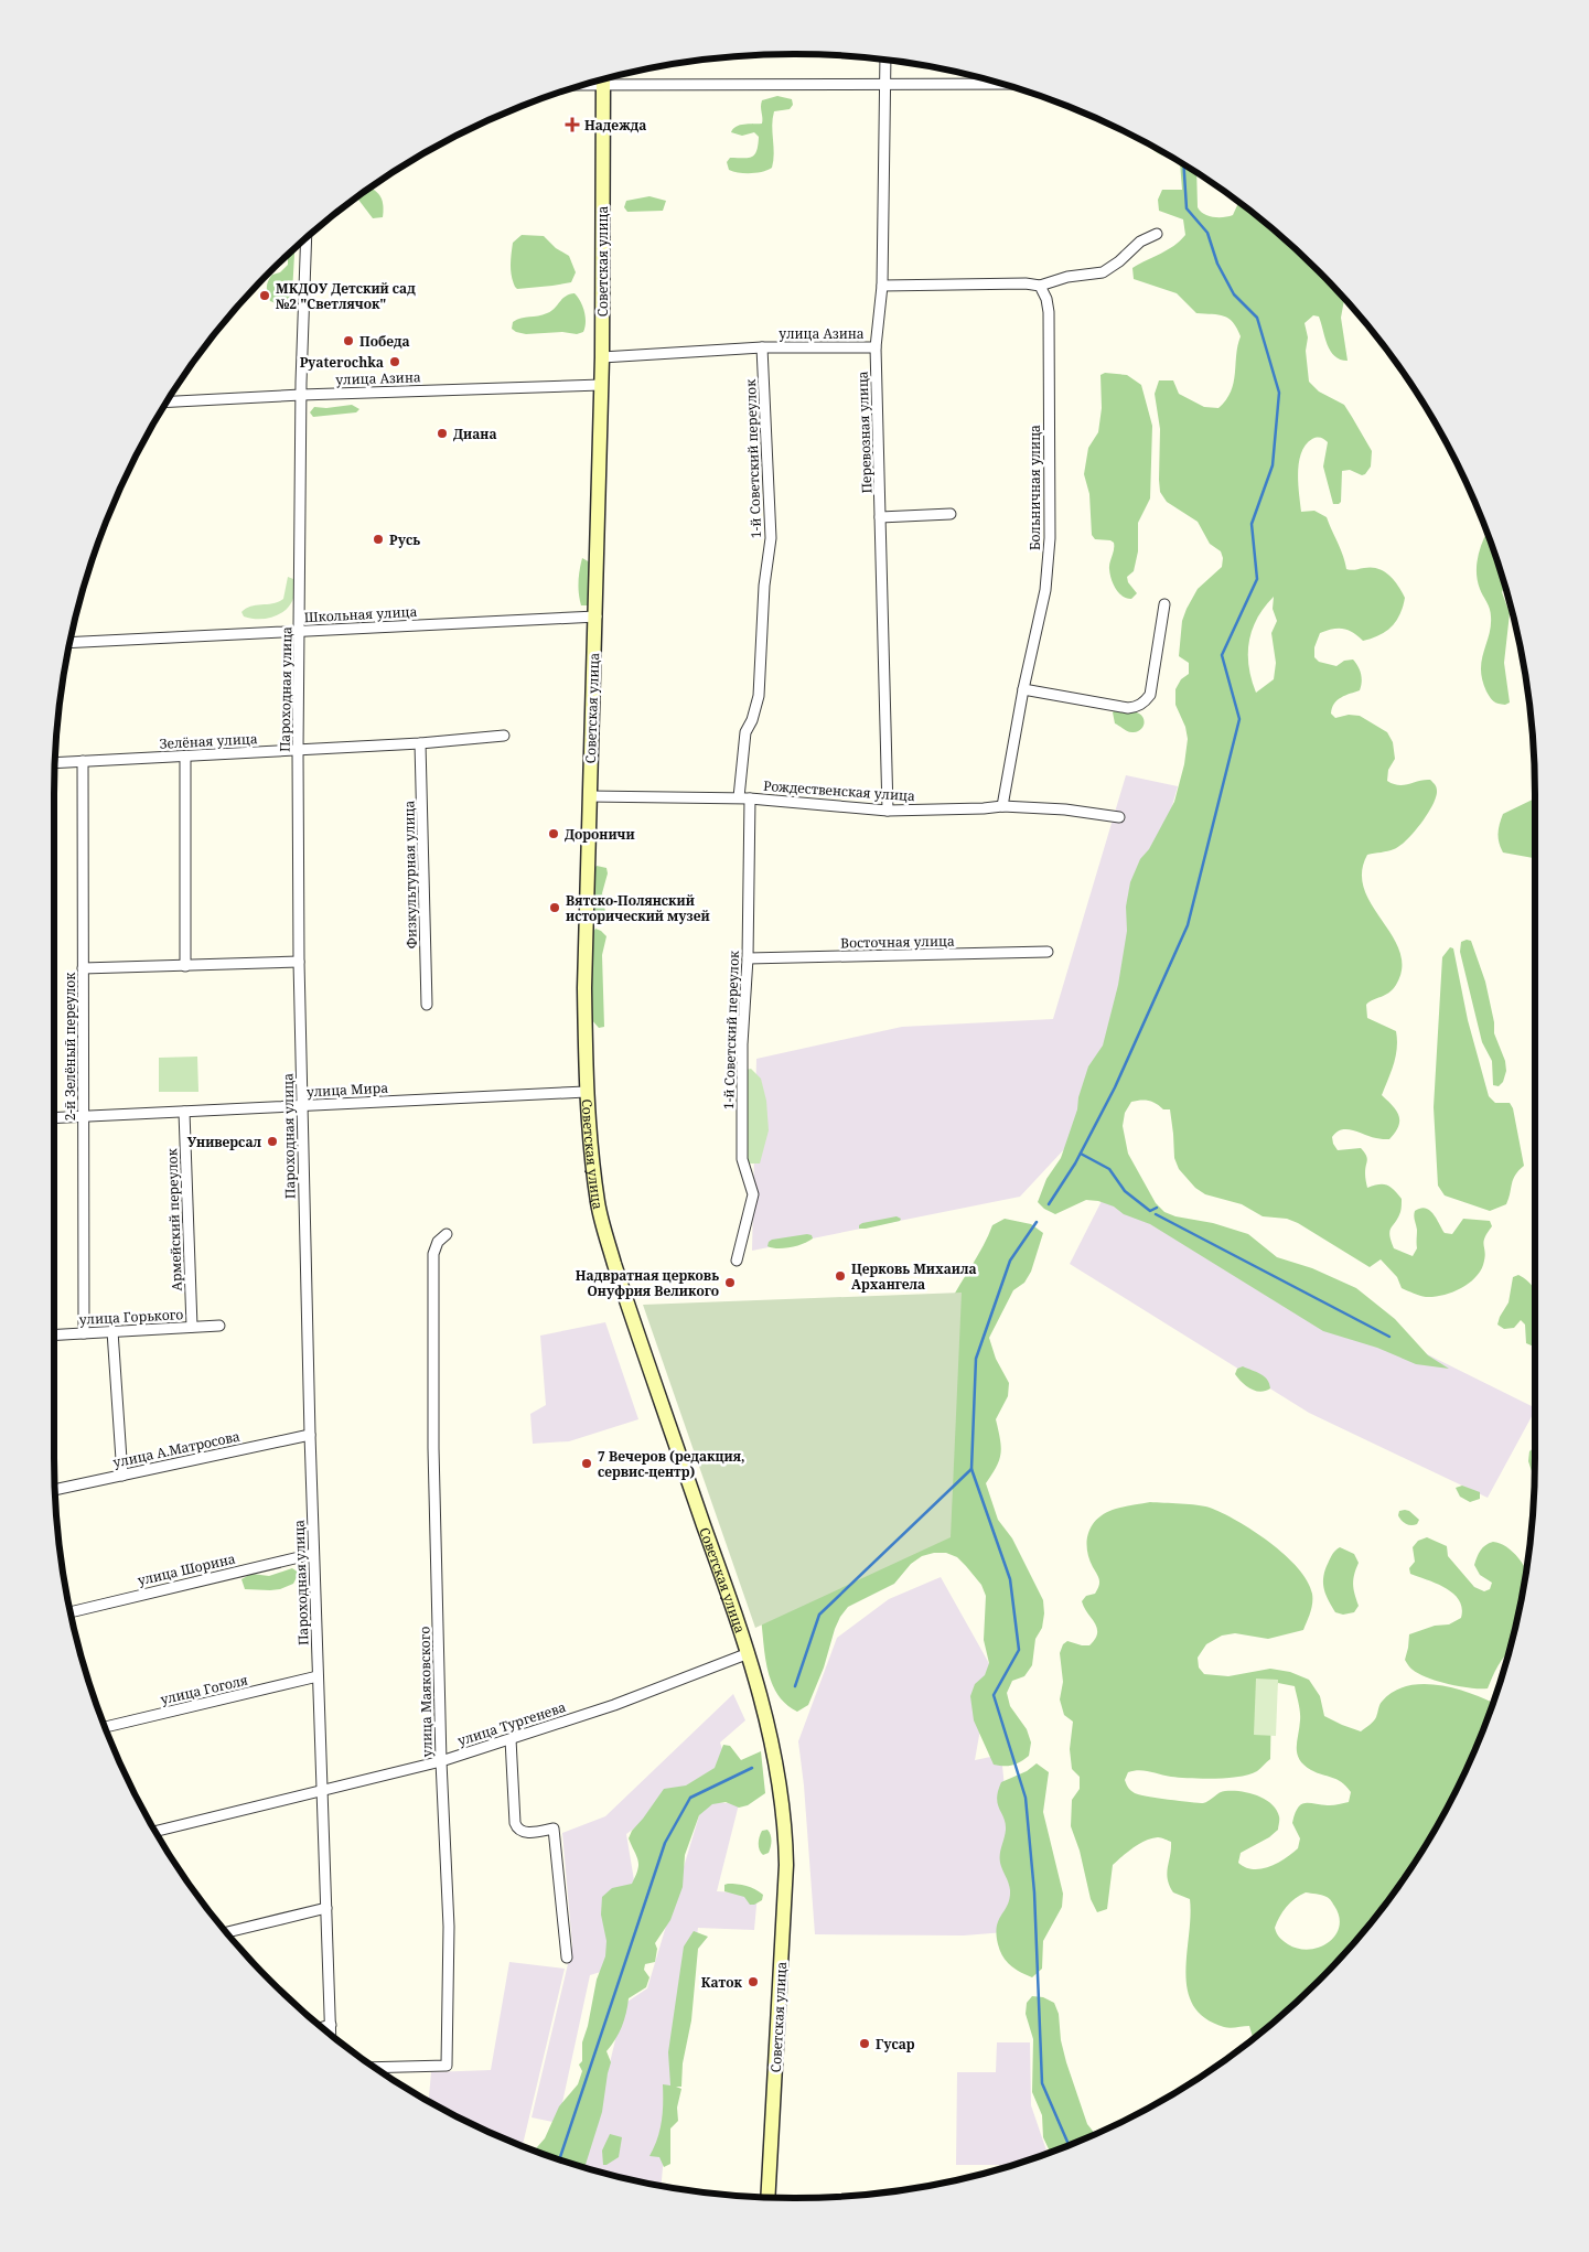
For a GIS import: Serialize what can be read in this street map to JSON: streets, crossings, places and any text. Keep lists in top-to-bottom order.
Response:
{
  "streets": {
    "street": [
      "Советская улица",
      "улица Азина",
      "Перевозная улица",
      "1-й Советский переулок",
      "Больничная улица",
      "Школьная улица",
      "Пароходная улица",
      "Зелёная улица",
      "Рождественская улица",
      "Физкультурная улица",
      "Восточная улица",
      "2-й Зелёный переулок",
      "улица Мира",
      "Армейский переулок",
      "улица Горького",
      "улица А.Матросова",
      "улица Шорина",
      "улица Гоголя",
      "улица Маяковского",
      "улица Тургенева"
    ]
  },
  "crossings": [
    ["Советская улица", "улица Азина"],
    ["Советская улица", "Школьная улица"],
    ["Советская улица", "Рождественская улица"],
    ["Советская улица", "улица Мира"],
    ["Советская улица", "улица Тургенева"],
    ["улица Азина", "Перевозная улица"],
    ["улица Азина", "1-й Советский переулок"],
    ["улица Азина", "Пароходная улица"],
    ["Перевозная улица", "Рождественская улица"],
    ["1-й Советский переулок", "Рождественская улица"],
    ["1-й Советский переулок", "Восточная улица"],
    ["Больничная улица", "Рождественская улица"],
    ["Школьная улица", "Пароходная улица"],
    ["Пароходная улица", "Зелёная улица"],
    ["Пароходная улица", "улица Мира"],
    ["Пароходная улица", "улица А.Матросова"],
    ["Пароходная улица", "улица Шорина"],
    ["Пароходная улица", "улица Гоголя"],
    ["Пароходная улица", "улица Тургенева"],
    ["Зелёная улица", "Физкультурная улица"],
    ["Зелёная улица", "2-й Зелёный переулок"],
    ["2-й Зелёный переулок", "улица Мира"],
    ["2-й Зелёный переулок", "улица Горького"],
    ["улица Мира", "Армейский переулок"],
    ["Армейский переулок", "улица Горького"],
    ["улица Маяковского", "улица Тургенева"]
  ],
  "places": {
    "health": ["Надежда"],
    "other": [
      "МКДОУ Детский сад №2 \"Светлячок\"",
      "Победа",
      "Pyaterochka",
      "Диана",
      "Русь",
      "Дороничи",
      "Вятско-Полянский исторический музей",
      "Универсал",
      "Церковь Михаила Архангела",
      "Надвратная церковь Онуфрия Великого",
      "7 Вечеров (редакция, сервис-центр)",
      "Каток",
      "Гусар"
    ]
  }
}
